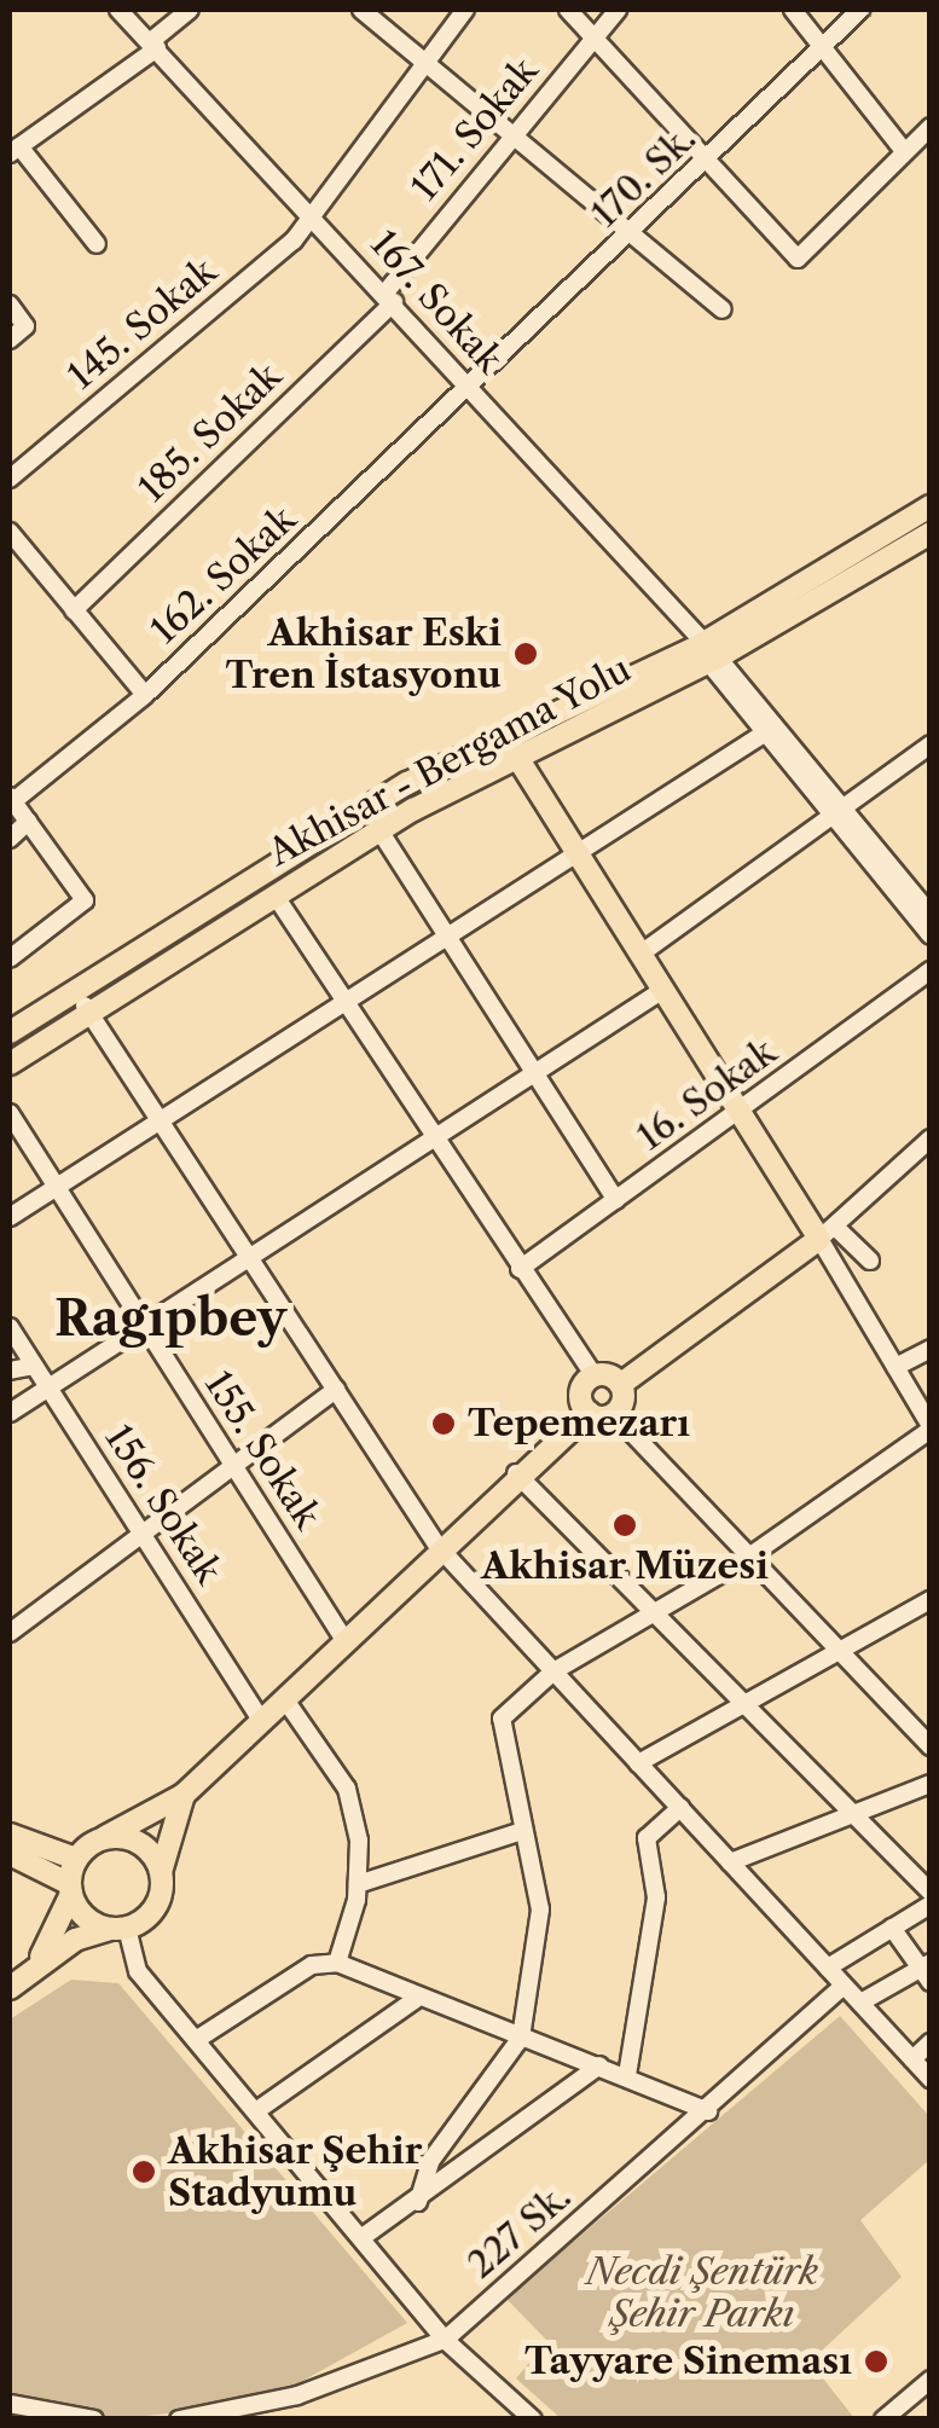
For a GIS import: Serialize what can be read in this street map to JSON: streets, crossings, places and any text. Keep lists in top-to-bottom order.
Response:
{
  "streets": {
    "main road": ["Akhisar - Bergama Yolu"],
    "street": [
      "171. Sokak",
      "170. Sk.",
      "167. Sokak",
      "145. Sokak",
      "185. Sokak",
      "162. Sokak",
      "16. Sokak",
      "155. Sokak",
      "156. Sokak",
      "227 Sk."
    ]
  },
  "crossings": [
    ["171. Sokak", "167. Sokak"],
    ["171. Sokak", "185. Sokak"],
    ["170. Sk.", "167. Sokak"],
    ["170. Sk.", "162. Sokak"],
    ["167. Sokak", "145. Sokak"],
    ["167. Sokak", "185. Sokak"],
    ["167. Sokak", "162. Sokak"],
    ["167. Sokak", "Akhisar - Bergama Yolu"]
  ],
  "districts": ["Ragıpbey"],
  "parks": ["Necdi Şentürk Şehir Parkı"],
  "places": [
    "Akhisar Eski Tren İstasyonu",
    "Tepemezarı",
    "Akhisar Müzesi",
    "Akhisar Şehir Stadyumu",
    "Tayyare Sineması"
  ]
}
